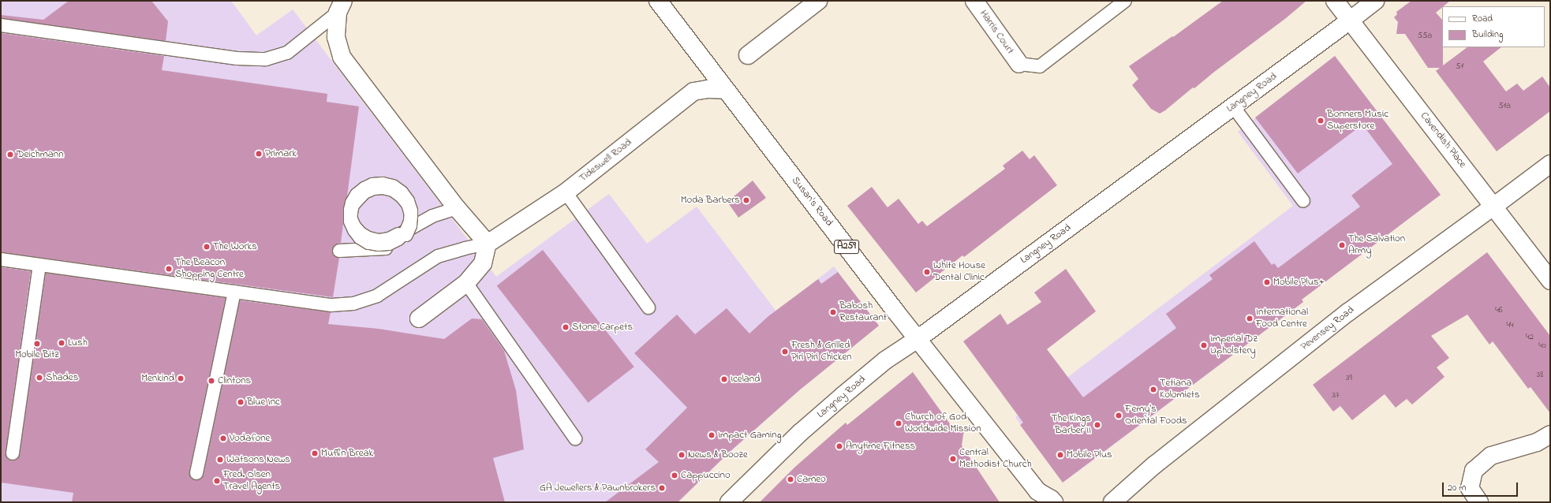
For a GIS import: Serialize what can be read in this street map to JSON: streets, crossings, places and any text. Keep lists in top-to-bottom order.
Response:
{
  "streets": {
    "street": [
      "Harris Court",
      "Langney Road",
      "Cavendish Place",
      "Tideswell Road",
      "Susan's Road",
      "A259",
      "Pevensey Road"
    ]
  },
  "crossings": [
    ["Langney Road", "Cavendish Place"],
    ["Langney Road", "Susan's Road"],
    ["Cavendish Place", "Pevensey Road"],
    ["Tideswell Road", "Susan's Road"]
  ],
  "places": [
    "Bonners Music Superstore",
    "Primark",
    "Deichmann",
    "Moda Barbers",
    "The Salvation Army",
    "The Works",
    "The Beacon Shopping Centre",
    "White House Dental Clinic",
    "Mobile Plus+",
    "Babosh Restaurant",
    "International Food Centre",
    "Stone Carpets",
    "Lush",
    "Mobile Bitz",
    "Imperial Dz Upholstery",
    "Fresh & Grilled Piri Piri Chicken",
    "Shades",
    "Menkind",
    "Iceland",
    "Clintons",
    "Tetiana Kolomiets",
    "Blue Inc",
    "Femy's Oriental Foods",
    "Church of God Worldwide Mission",
    "The Kings Barber II",
    "Impact Gaming",
    "Vodafone",
    "Anytime Fitness",
    "Muffin Break",
    "News & Booze",
    "Mobile Plus",
    "Central Methodist Church",
    "Watsons News",
    "Cappuccino",
    "Cameo",
    "Fred. Olsen Travel Agents",
    "GA Jewellers & Pawnbrokers"
  ],
  "house_numbers": [
    "55a",
    "51",
    "51a",
    "46",
    "44",
    "42",
    "40",
    "38",
    "39",
    "37"
  ],
  "legend": ["Road", "Building"],
  "scale_bar": "20 m"
}
